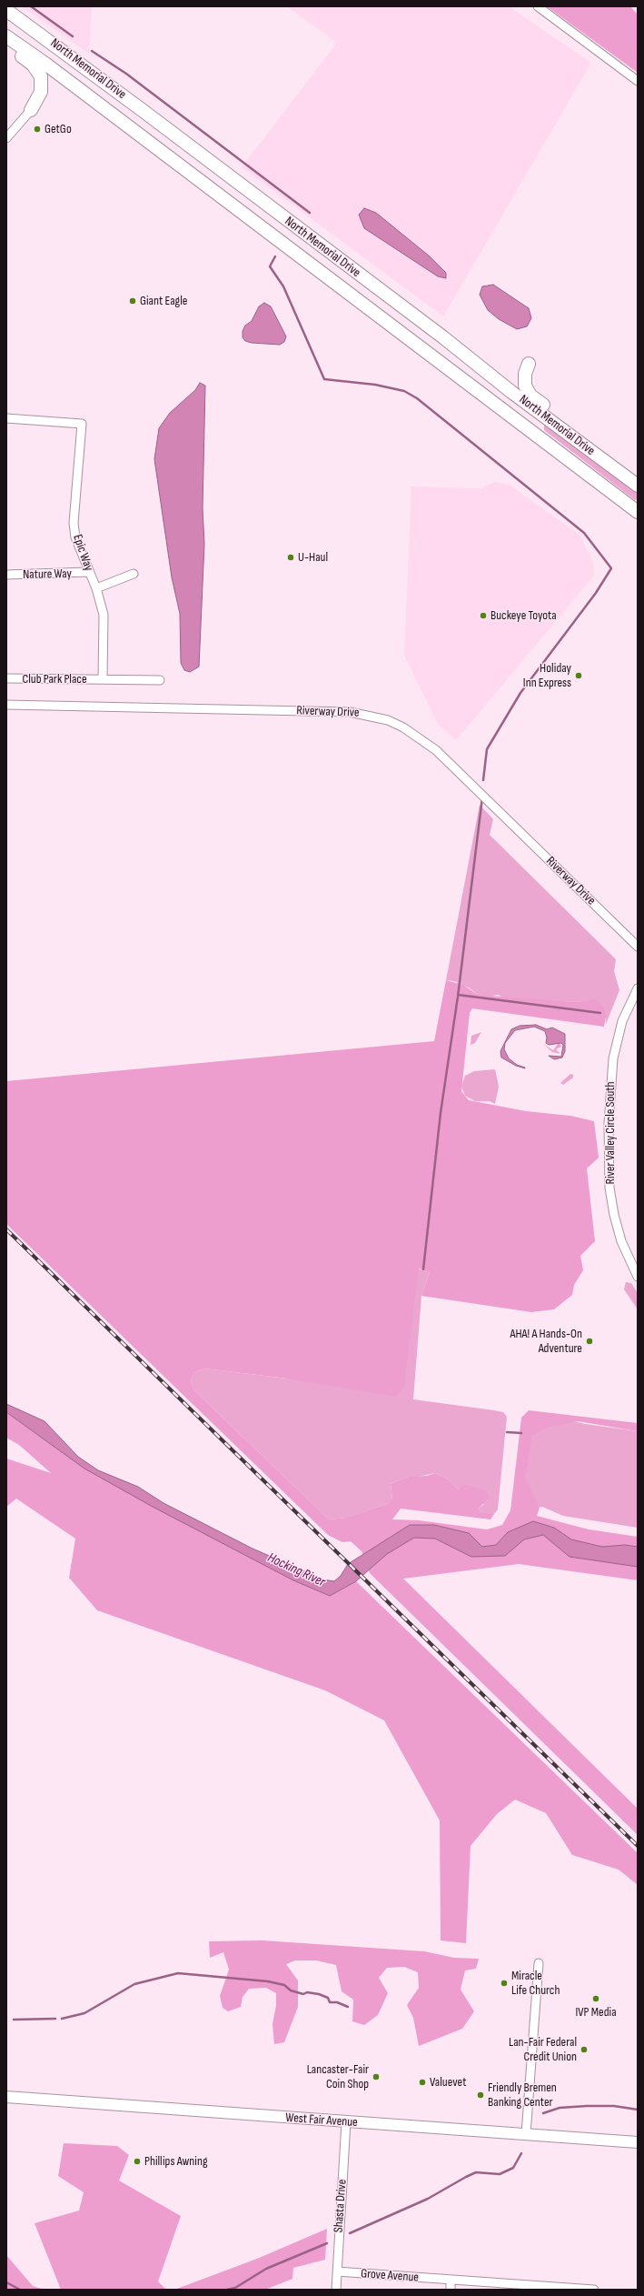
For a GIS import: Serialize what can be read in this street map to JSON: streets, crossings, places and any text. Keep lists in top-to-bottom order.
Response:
{
  "streets": {
    "main road": ["North Memorial Drive"],
    "street": [
      "Epic Way",
      "Nature Way",
      "Club Park Place",
      "Riverway Drive",
      "River Valley Circle South",
      "West Fair Avenue",
      "Shasta Drive",
      "Grove Avenue"
    ]
  },
  "crossings": [
    ["Epic Way", "Nature Way"],
    ["Epic Way", "Club Park Place"],
    ["West Fair Avenue", "Shasta Drive"],
    ["Shasta Drive", "Grove Avenue"]
  ],
  "water": ["Hocking River"],
  "places": [
    "GetGo",
    "Giant Eagle",
    "U-Haul",
    "Buckeye Toyota",
    "Holiday Inn Express",
    "AHA! A Hands-On Adventure",
    "Miracle Life Church",
    "IVP Media",
    "Lan-Fair Federal Credit Union",
    "Lancaster-Fair Coin Shop",
    "Valuevet",
    "Friendly Bremen Banking Center",
    "Phillips Awning"
  ]
}
